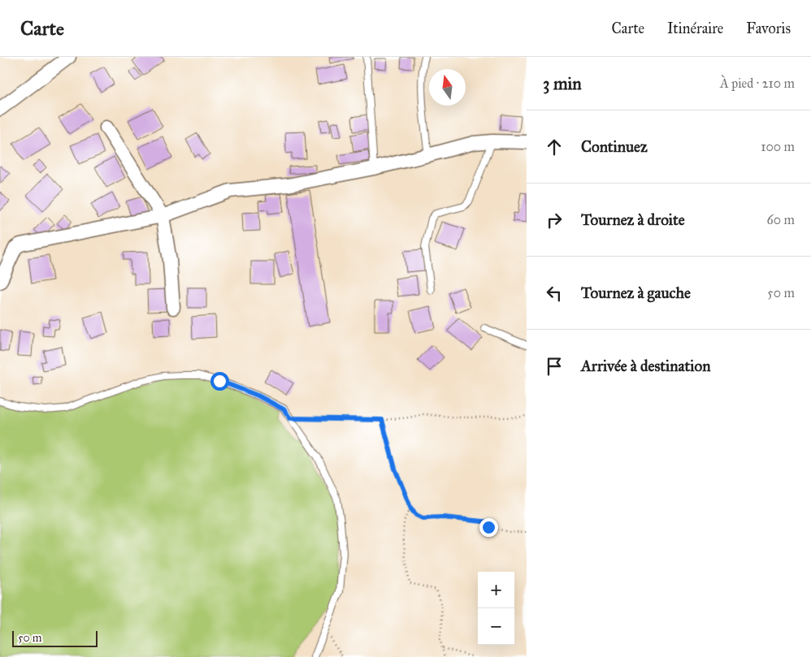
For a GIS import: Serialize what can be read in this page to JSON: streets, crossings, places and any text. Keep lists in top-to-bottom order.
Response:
{
  "scale_bar": "50 m",
  "north": "top",
  "page": {
    "header": "Carte",
    "nav": ["Carte", "Itinéraire", "Favoris"],
    "heading": ["3 min", "À pied · 210 m"],
    "list": [
      ["Continuez", "100 m"],
      ["Tournez à droite", "60 m"],
      ["Tournez à gauche", "50 m"],
      "Arrivée à destination"
    ],
    "map_buttons": ["+", "−"],
    "scale": "50 m"
  }
}
